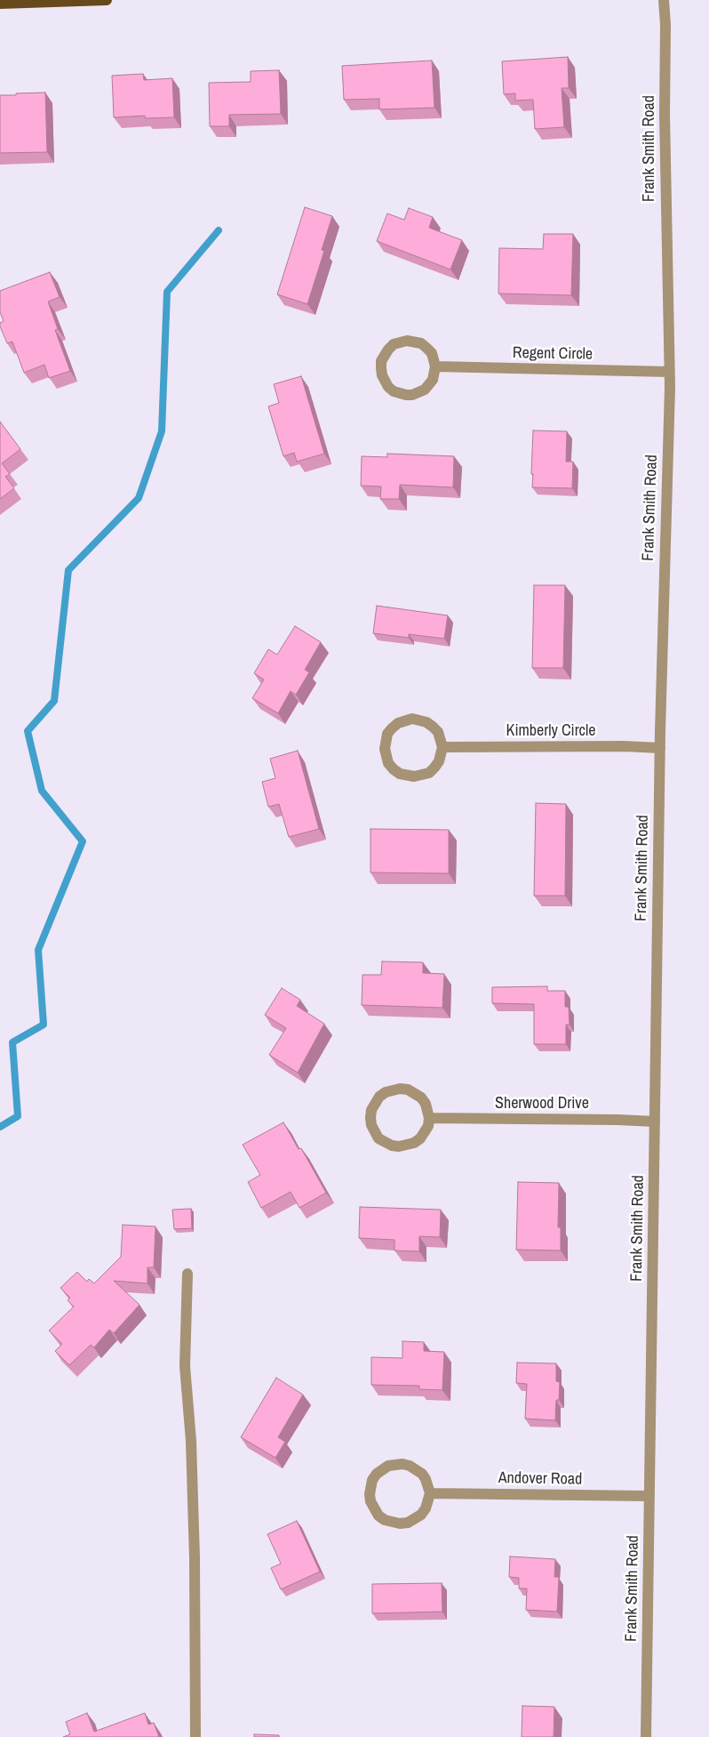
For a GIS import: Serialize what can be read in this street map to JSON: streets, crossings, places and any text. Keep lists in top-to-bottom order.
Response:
{
  "streets": {
    "street": [
      "Frank Smith Road",
      "Regent Circle",
      "Kimberly Circle",
      "Sherwood Drive",
      "Andover Road"
    ]
  },
  "crossings": [
    ["Frank Smith Road", "Regent Circle"],
    ["Frank Smith Road", "Kimberly Circle"],
    ["Frank Smith Road", "Sherwood Drive"],
    ["Frank Smith Road", "Andover Road"]
  ]
}
